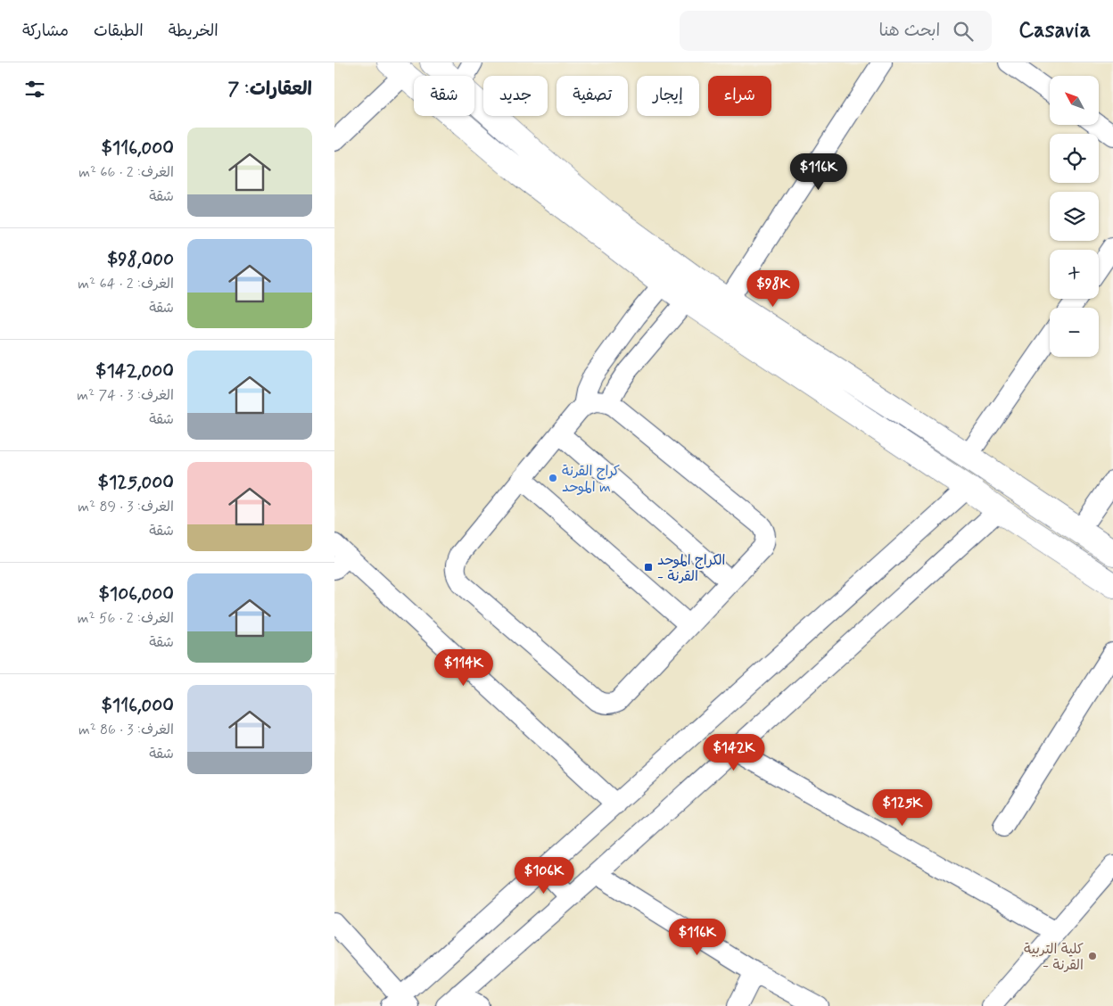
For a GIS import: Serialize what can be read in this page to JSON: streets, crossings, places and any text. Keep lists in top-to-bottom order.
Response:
{
  "places": {
    "other": ["كراج القرنة الموحد m", "كلية التربية - القرنة"],
    "transit": ["الكراج الموحد - القرنة"]
  },
  "north": "top left",
  "page": {
    "header": "Casavia",
    "search": "ابحث هنا",
    "nav": ["الخريطة", "الطبقات", "مشاركة"],
    "heading": "العقارات: 7",
    "map_buttons": ["+", "−"],
    "chip": [
      "شراء",
      "إيجار",
      "تصفية",
      "جديد",
      "شقة"
    ],
    "list": [
      {
        "name": "$116,000",
        "note": "الغرف: 2 · 66 m² · شقة"
      },
      {
        "name": "$98,000",
        "note": "الغرف: 2 · 64 m² · شقة"
      },
      {
        "name": "$142,000",
        "note": "الغرف: 3 · 74 m² · شقة"
      },
      {
        "name": "$125,000",
        "note": "الغرف: 3 · 89 m² · شقة"
      },
      {
        "name": "$106,000",
        "note": "الغرف: 2 · 56 m² · شقة"
      },
      {
        "name": "$116,000",
        "note": "الغرف: 3 · 86 m² · شقة"
      }
    ],
    "price": [
      "$116K",
      "$98K",
      "$114K",
      "$142K",
      "$125K",
      "$106K",
      "$116K"
    ]
  }
}
